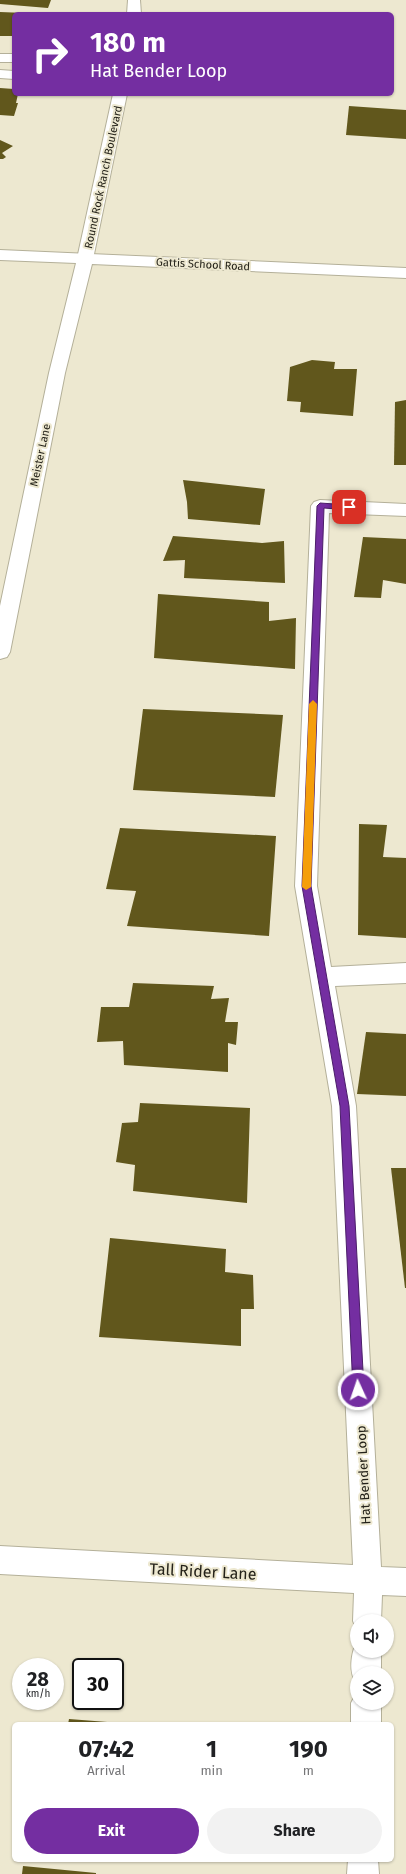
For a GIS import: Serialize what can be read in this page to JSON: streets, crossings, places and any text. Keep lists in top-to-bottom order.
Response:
{
  "streets": {
    "street": [
      "Round Rock Ranch Boulevard",
      "Gattis School Road",
      "Meister Lane",
      "Hat Bender Loop",
      "Tall Rider Lane"
    ]
  },
  "crossings": [
    ["Round Rock Ranch Boulevard", "Gattis School Road"],
    ["Round Rock Ranch Boulevard", "Meister Lane"],
    ["Gattis School Road", "Meister Lane"],
    ["Hat Bender Loop", "Tall Rider Lane"]
  ],
  "page": {
    "turn": ["180 m", "Hat Bender Loop"],
    "speed": "28 km/h",
    "limit": "30",
    "eta": [
      "07:42",
      "Arrival",
      "1",
      "min",
      "190",
      "m"
    ],
    "buttons": ["Exit", "Share"]
  }
}
